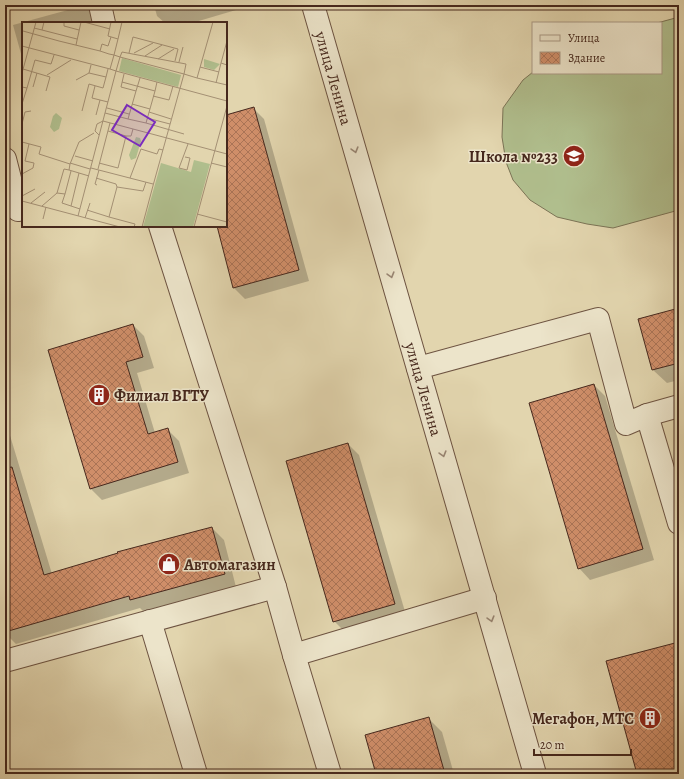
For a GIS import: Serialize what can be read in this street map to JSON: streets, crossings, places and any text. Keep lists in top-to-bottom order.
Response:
{
  "streets": {
    "street": ["улица Ленина"]
  },
  "one_way": ["улица Ленина"],
  "places": {
    "school or university": ["Школа №233"],
    "building": ["Филиал ВГТУ", "Мегафон, МТС"],
    "shop": ["Автомагазин"]
  },
  "legend": ["Улица", "Здание"],
  "scale_bar": "20 m"
}
